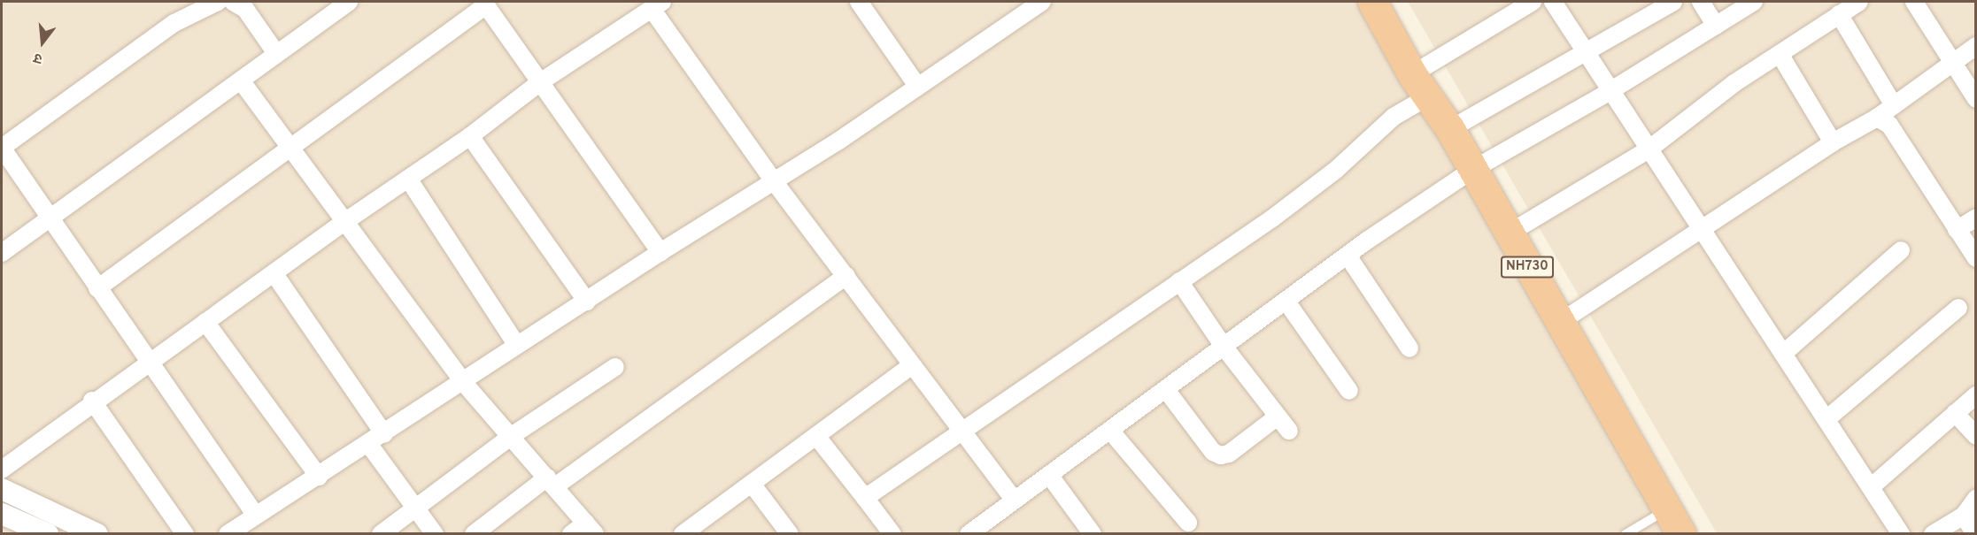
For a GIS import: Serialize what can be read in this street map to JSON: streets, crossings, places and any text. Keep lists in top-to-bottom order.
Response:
{
  "streets": {
    "highway": ["NH730"]
  },
  "north": "bottom"
}
